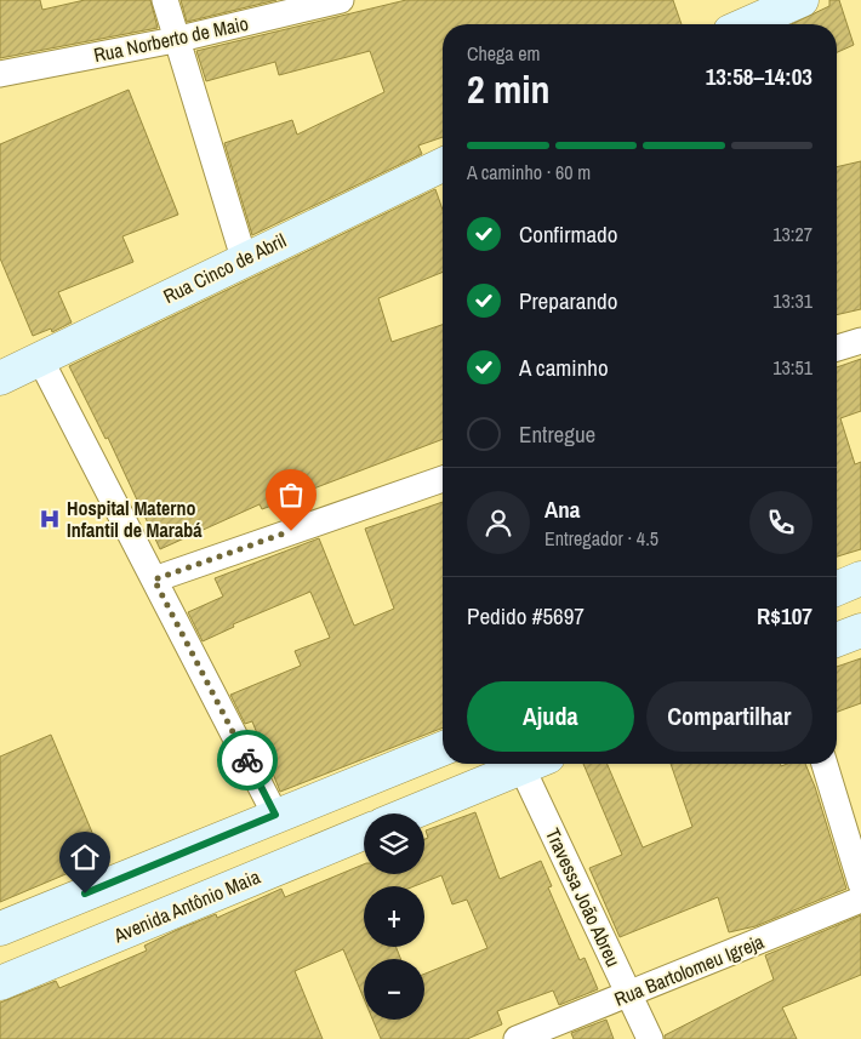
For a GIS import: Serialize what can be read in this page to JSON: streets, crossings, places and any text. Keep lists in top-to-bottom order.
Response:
{
  "streets": {
    "main road": ["Rua Cinco de Abril", "Avenida Antônio Maia"],
    "street": ["Rua Norberto de Maio", "Travessa João Abreu", "Rua Bartolomeu Igreja"]
  },
  "crossings": [
    ["Travessa João Abreu", "Rua Bartolomeu Igreja"]
  ],
  "places": {
    "hospital": ["Hospital Materno Infantil de Marabá"]
  },
  "page": {
    "heading": ["2 min", "Chega em", "13:58–14:03"],
    "panel": [
      "Ana",
      "Entregador · 4.5",
      "Pedido #5697",
      "R$107"
    ],
    "bar": "A caminho · 60 m",
    "list": [
      ["Confirmado", "13:27"],
      ["Preparando", "13:31"],
      ["A caminho", "13:51"],
      "Entregue"
    ],
    "buttons": ["Ajuda", "Compartilhar"],
    "map_buttons": ["+", "−"]
  }
}
